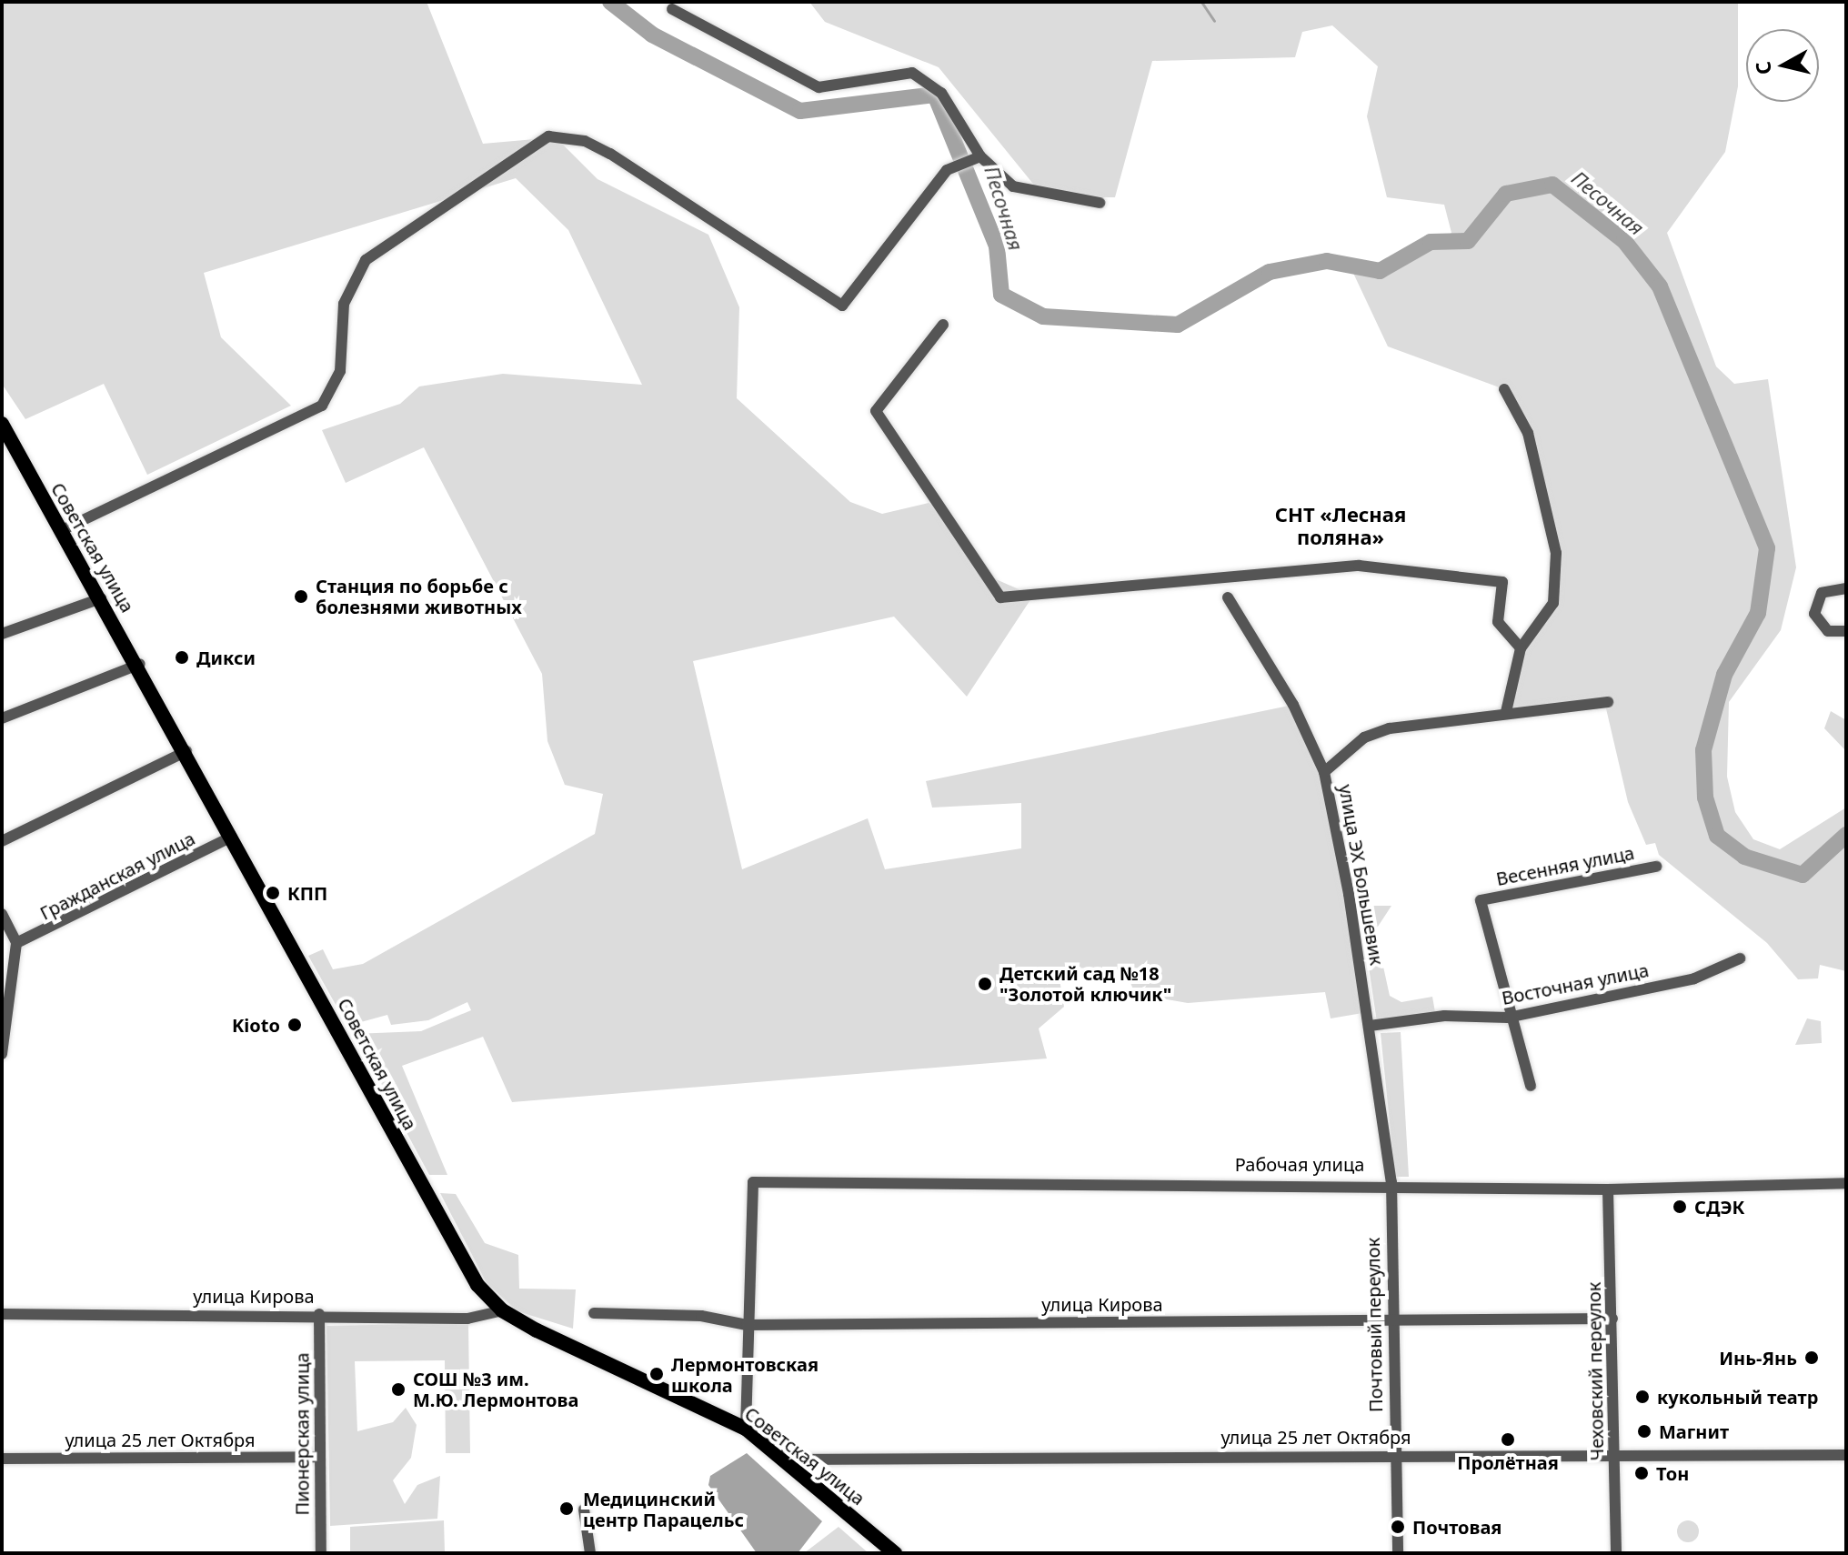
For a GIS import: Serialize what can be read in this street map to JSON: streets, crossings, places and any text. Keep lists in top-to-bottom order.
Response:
{
  "streets": {
    "main road": ["Советская улица"],
    "street": [
      "Весенняя улица",
      "улица ЭХ Большевик",
      "Гражданская улица",
      "Восточная улица",
      "Рабочая улица",
      "улица Кирова",
      "Почтовый переулок",
      "Чеховский переулок",
      "Пионерская улица",
      "улица 25 лет Октября"
    ]
  },
  "crossings": [
    ["Советская улица", "Гражданская улица"],
    ["Советская улица", "улица Кирова"],
    ["Советская улица", "улица 25 лет Октября"],
    ["Весенняя улица", "Восточная улица"],
    ["улица ЭХ Большевик", "Восточная улица"],
    ["улица ЭХ Большевик", "Рабочая улица"],
    ["улица ЭХ Большевик", "Почтовый переулок"],
    ["Рабочая улица", "улица Кирова"],
    ["Рабочая улица", "Почтовый переулок"],
    ["Рабочая улица", "Чеховский переулок"],
    ["улица Кирова", "Почтовый переулок"],
    ["улица Кирова", "Чеховский переулок"],
    ["улица Кирова", "Пионерская улица"],
    ["Почтовый переулок", "улица 25 лет Октября"],
    ["Чеховский переулок", "улица 25 лет Октября"],
    ["Пионерская улица", "улица 25 лет Октября"]
  ],
  "districts": ["СНТ «Лесная поляна»"],
  "water": ["Песочная"],
  "places": [
    "Станция по борьбе с болезнями животных",
    "Дикси",
    "КПП",
    "Детский сад №18 \"Золотой ключик\"",
    "Kioto",
    "СДЭК",
    "Инь-Янь",
    "Лермонтовская школа",
    "СОШ №3 им. М.Ю. Лермонтова",
    "кукольный театр",
    "Магнит",
    "Пролётная",
    "Тон",
    "Медицинский центр Парацельс",
    "Почтовая"
  ],
  "north": "left"
}
